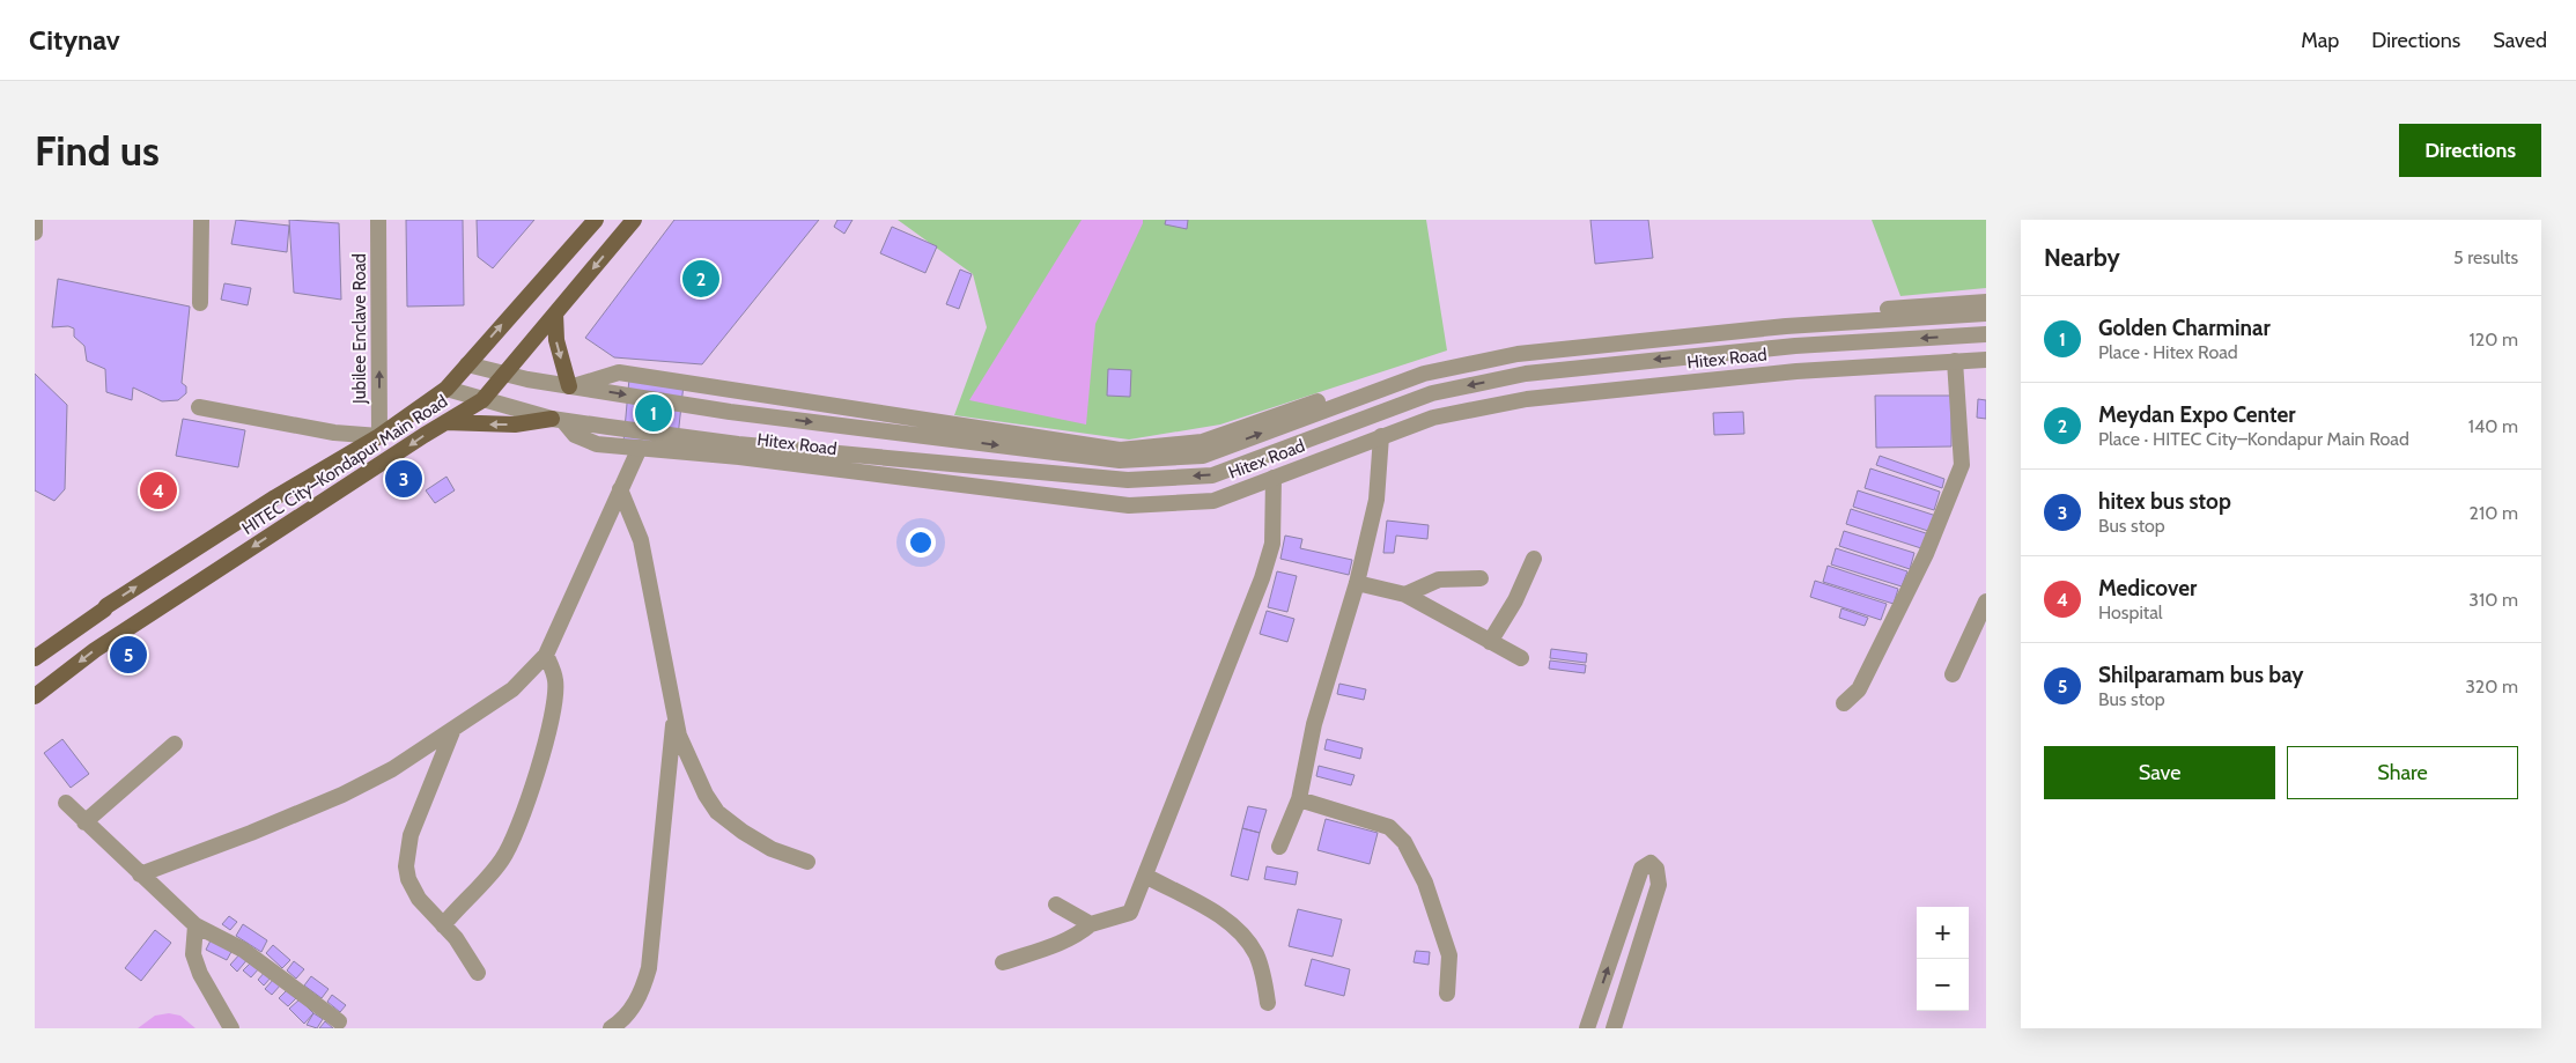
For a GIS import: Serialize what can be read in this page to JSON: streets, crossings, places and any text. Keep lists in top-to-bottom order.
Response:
{
  "streets": {
    "main road": ["HITEC City–Kondapur Main Road"],
    "street": ["Jubilee Enclave Road", "Hitex Road"]
  },
  "crossings": [
    ["Jubilee Enclave Road", "HITEC City–Kondapur Main Road"],
    ["Hitex Road", "HITEC City–Kondapur Main Road"]
  ],
  "one_way": ["Jubilee Enclave Road"],
  "page": {
    "header": "Citynav",
    "nav": ["Map", "Directions", "Saved"],
    "buttons": [
      "Directions",
      ["Save", "Share"]
    ],
    "title": "Find us",
    "heading": ["Nearby", "5 results"],
    "pins": [
      "2",
      "1",
      "3",
      "4",
      "5"
    ],
    "list": [
      {
        "mark": "1",
        "name": "Golden Charminar",
        "note": "Place · Hitex Road",
        "value": "120 m"
      },
      {
        "mark": "2",
        "name": "Meydan Expo Center",
        "note": "Place · HITEC City–Kondapur Main Road",
        "value": "140 m"
      },
      {
        "mark": "3",
        "name": "hitex bus stop",
        "note": "Bus stop",
        "value": "210 m"
      },
      {
        "mark": "4",
        "name": "Medicover",
        "note": "Hospital",
        "value": "310 m"
      },
      {
        "mark": "5",
        "name": "Shilparamam bus bay",
        "note": "Bus stop",
        "value": "320 m"
      }
    ],
    "map_buttons": ["+", "−"]
  }
}
